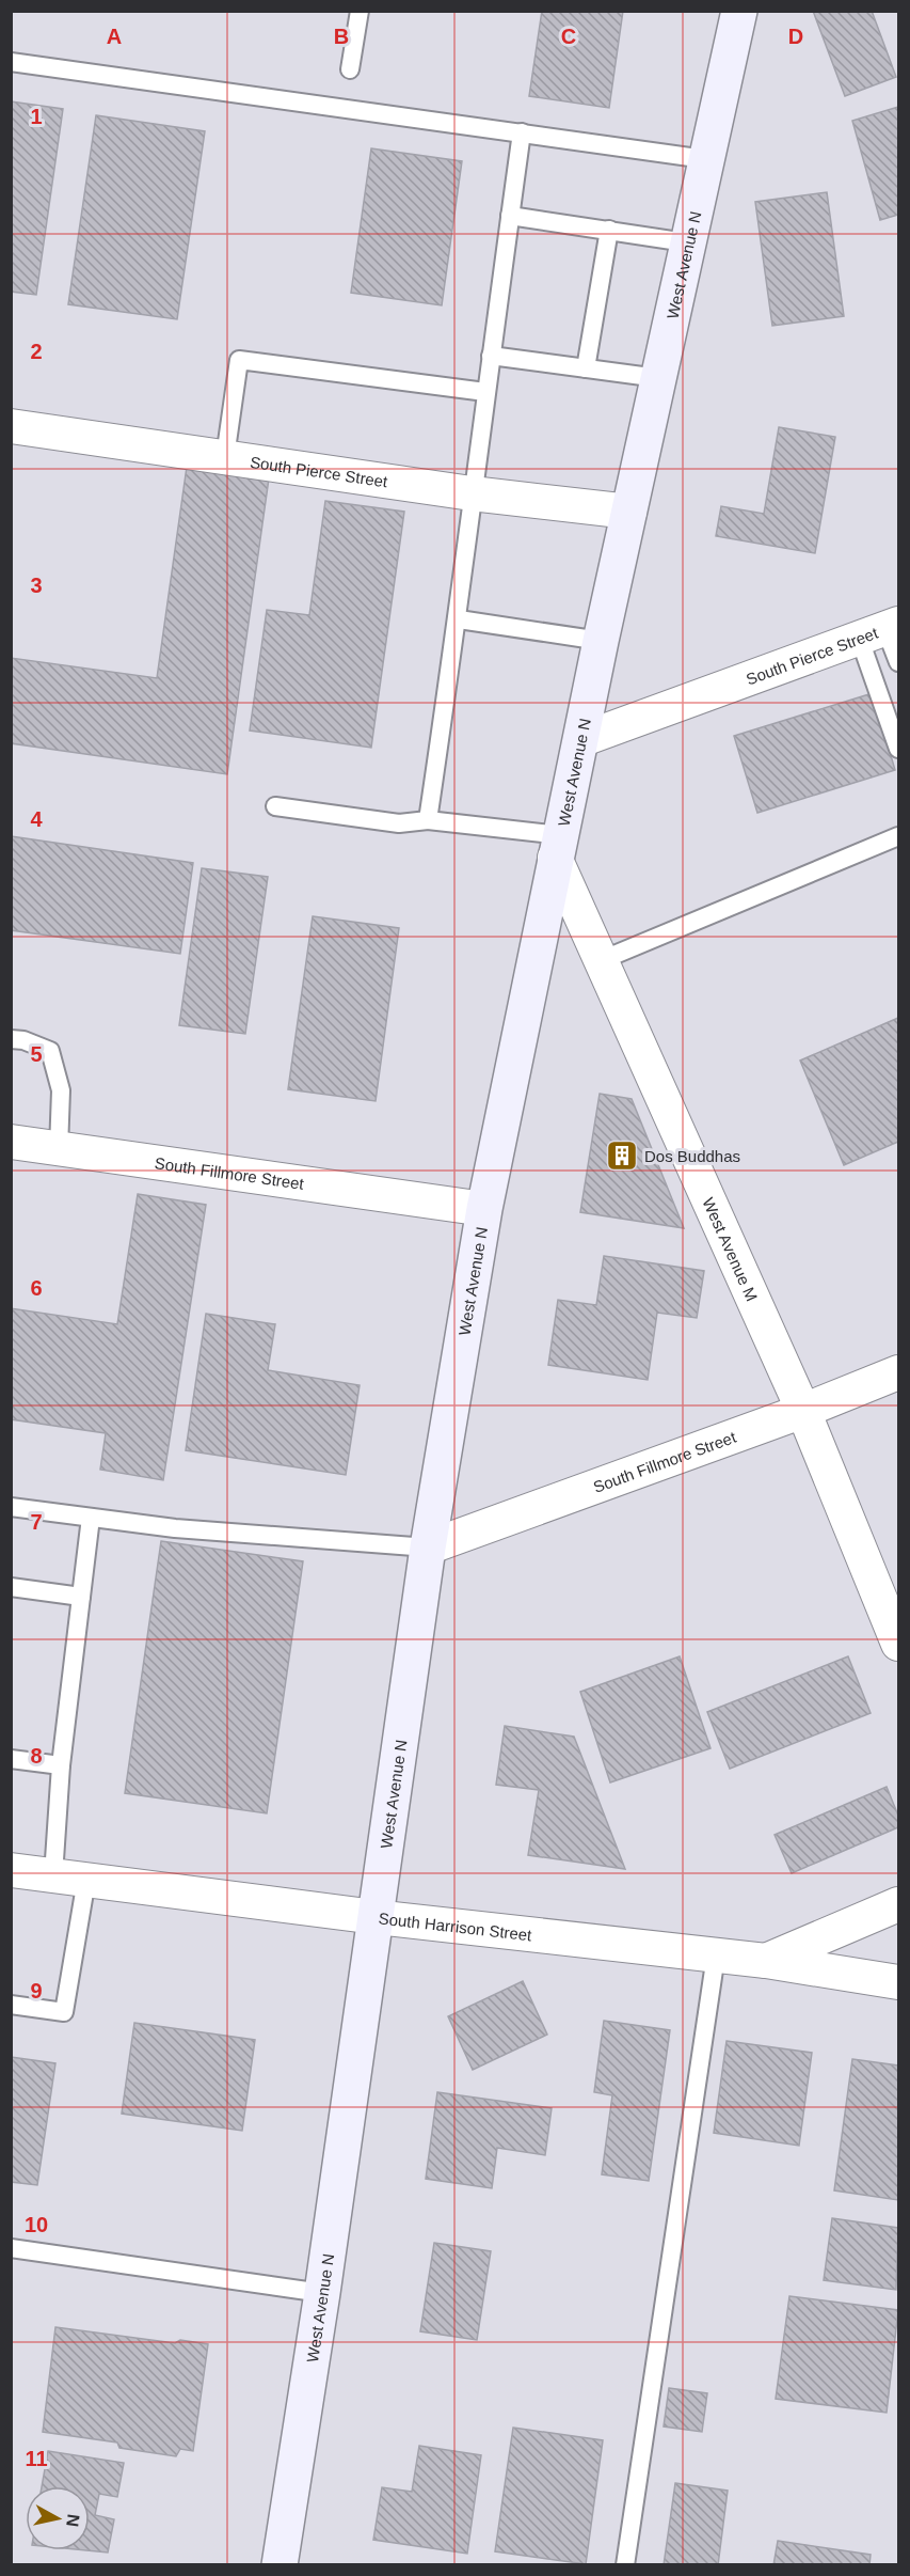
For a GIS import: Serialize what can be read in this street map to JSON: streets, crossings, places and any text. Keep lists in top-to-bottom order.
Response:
{
  "streets": {
    "main road": ["West Avenue N"],
    "street": [
      "South Pierce Street",
      "South Fillmore Street",
      "West Avenue M",
      "South Harrison Street"
    ]
  },
  "crossings": [
    ["West Avenue N", "South Pierce Street"],
    ["West Avenue N", "South Fillmore Street"],
    ["West Avenue N", "West Avenue M"],
    ["West Avenue N", "South Harrison Street"],
    ["South Fillmore Street", "West Avenue M"]
  ],
  "places": {
    "building": ["Dos Buddhas"]
  },
  "north": "right",
  "grid": {
    "columns": [
      "A",
      "B",
      "C",
      "D"
    ],
    "rows": [
      "1",
      "2",
      "3",
      "4",
      "5",
      "6",
      "7",
      "8",
      "9",
      "10",
      "11"
    ]
  }
}
